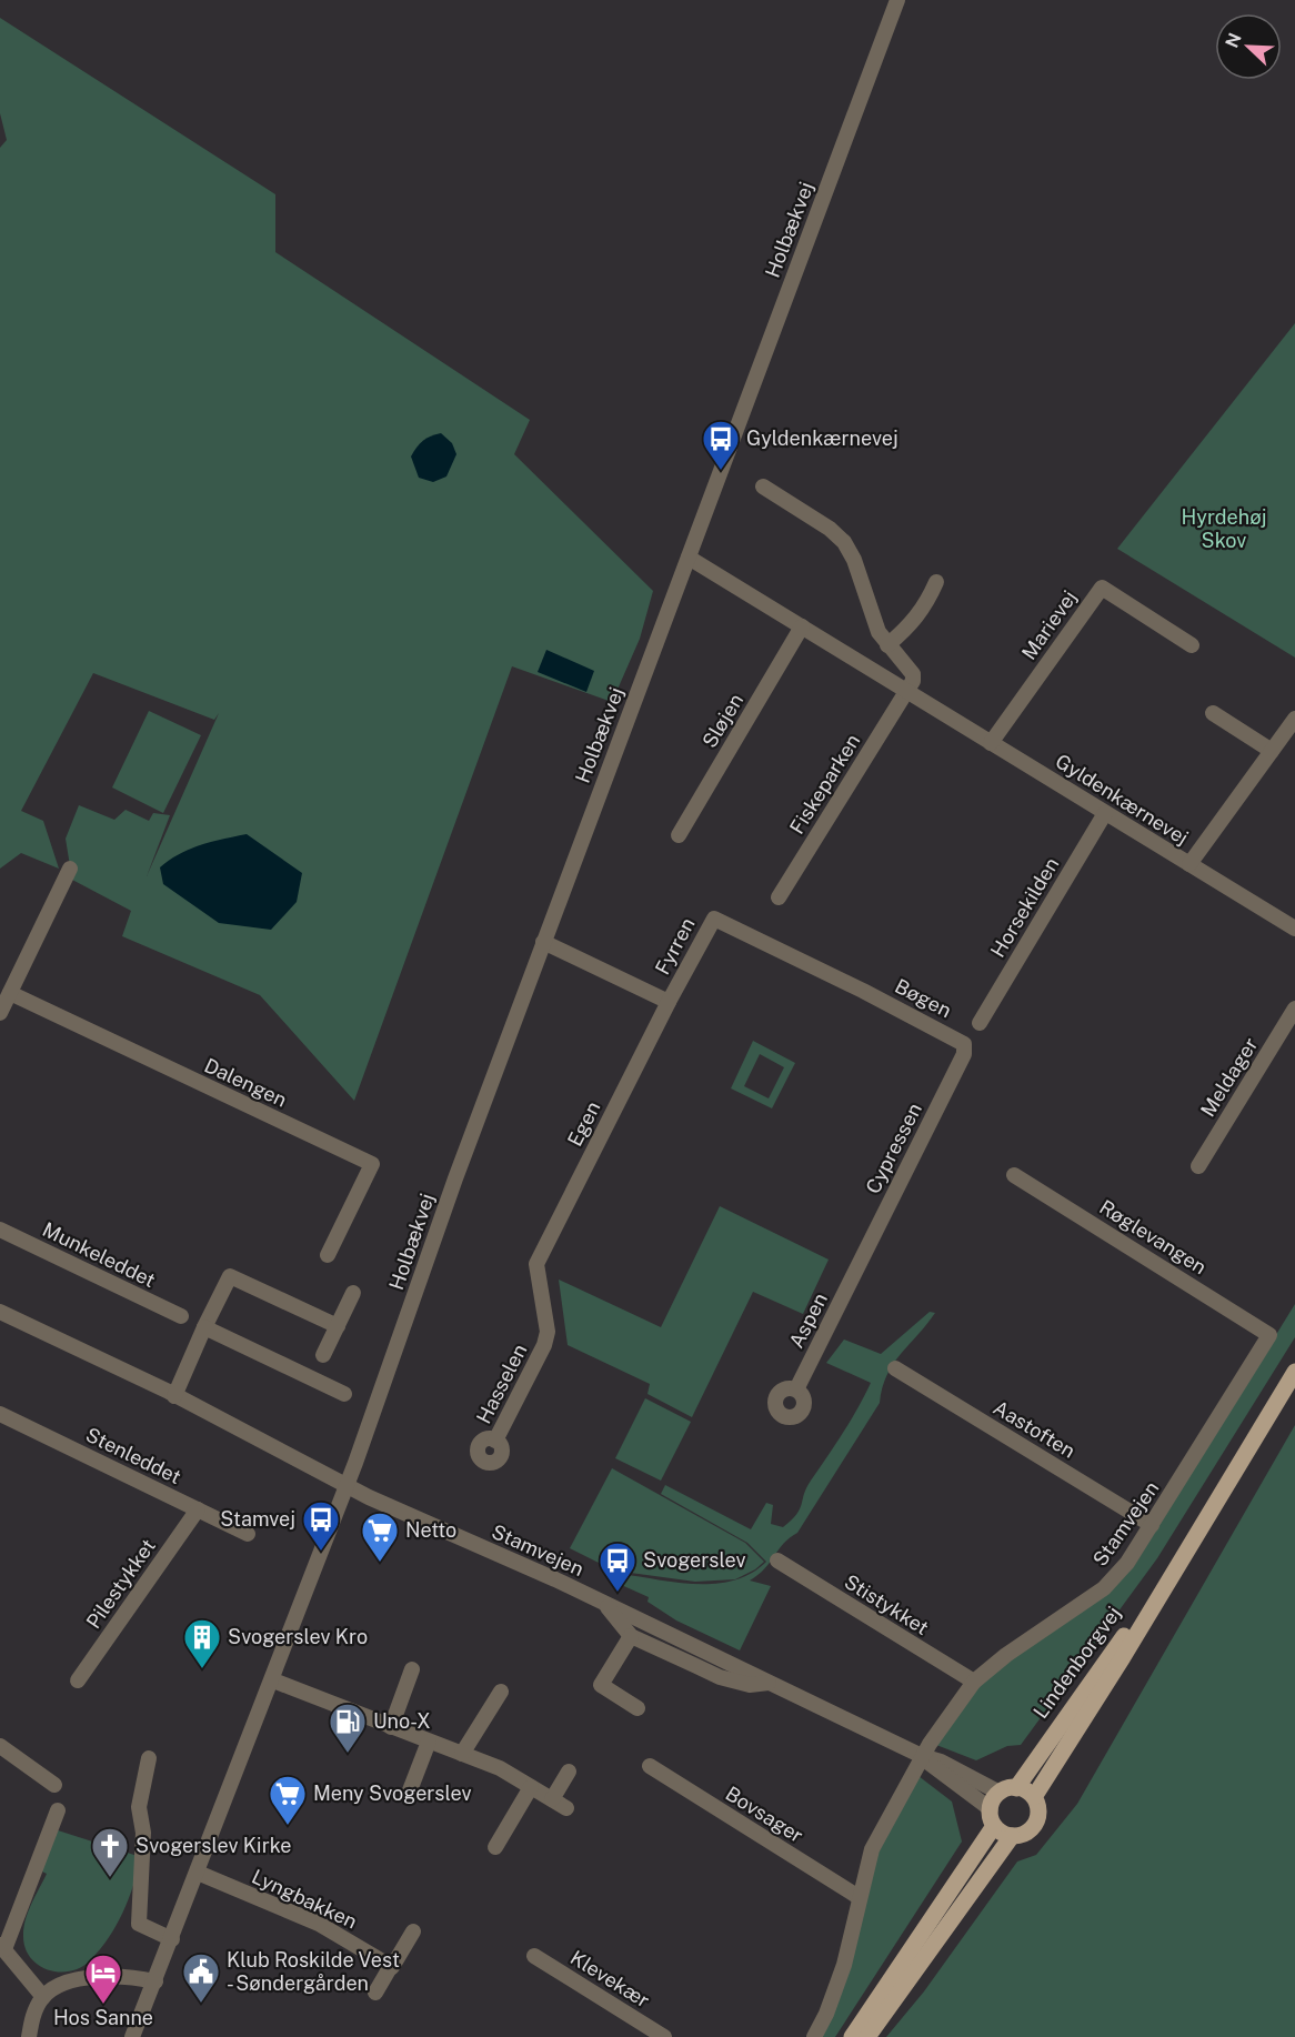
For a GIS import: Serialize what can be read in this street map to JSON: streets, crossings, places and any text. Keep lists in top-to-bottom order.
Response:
{
  "streets": {
    "main road": ["Lindenborgvej"],
    "street": [
      "Holbækvej",
      "Marievej",
      "Sløjen",
      "Fiskeparken",
      "Gyldenkærnevej",
      "Horsekilden",
      "Fyrren",
      "Bøgen",
      "Meldager",
      "Dalengen",
      "Egen",
      "Cypressen",
      "Røglevangen",
      "Munkeleddet",
      "Aspen",
      "Hasselen",
      "Aastoften",
      "Stenleddet",
      "Stamvejen",
      "Pilestykket",
      "Stistykket",
      "Bovsager",
      "Lyngbakken",
      "Klevekær"
    ]
  },
  "crossings": [
    ["Holbækvej", "Gyldenkærnevej"],
    ["Holbækvej", "Fyrren"],
    ["Holbækvej", "Stamvejen"],
    ["Holbækvej", "Lyngbakken"],
    ["Marievej", "Gyldenkærnevej"],
    ["Sløjen", "Gyldenkærnevej"],
    ["Fiskeparken", "Gyldenkærnevej"],
    ["Gyldenkærnevej", "Horsekilden"],
    ["Fyrren", "Bøgen"],
    ["Fyrren", "Egen"],
    ["Bøgen", "Cypressen"],
    ["Egen", "Hasselen"],
    ["Cypressen", "Aspen"],
    ["Røglevangen", "Stamvejen"],
    ["Aastoften", "Stamvejen"],
    ["Stenleddet", "Pilestykket"],
    ["Stamvejen", "Stistykket"],
    ["Stamvejen", "Lindenborgvej"],
    ["Stamvejen", "Bovsager"]
  ],
  "parks": ["Hyrdehøj Skov"],
  "places": {
    "bus stop": ["Gyldenkærnevej", "Stamvej", "Svogerslev"],
    "supermarket": ["Netto", "Meny Svogerslev"],
    "building": ["Svogerslev Kro"],
    "fuel station": ["Uno-X"],
    "church": ["Svogerslev Kirke"],
    "public building": ["Klub Roskilde Vest - Søndergården"],
    "hotel": ["Hos Sanne"]
  },
  "north": "top left"
}
